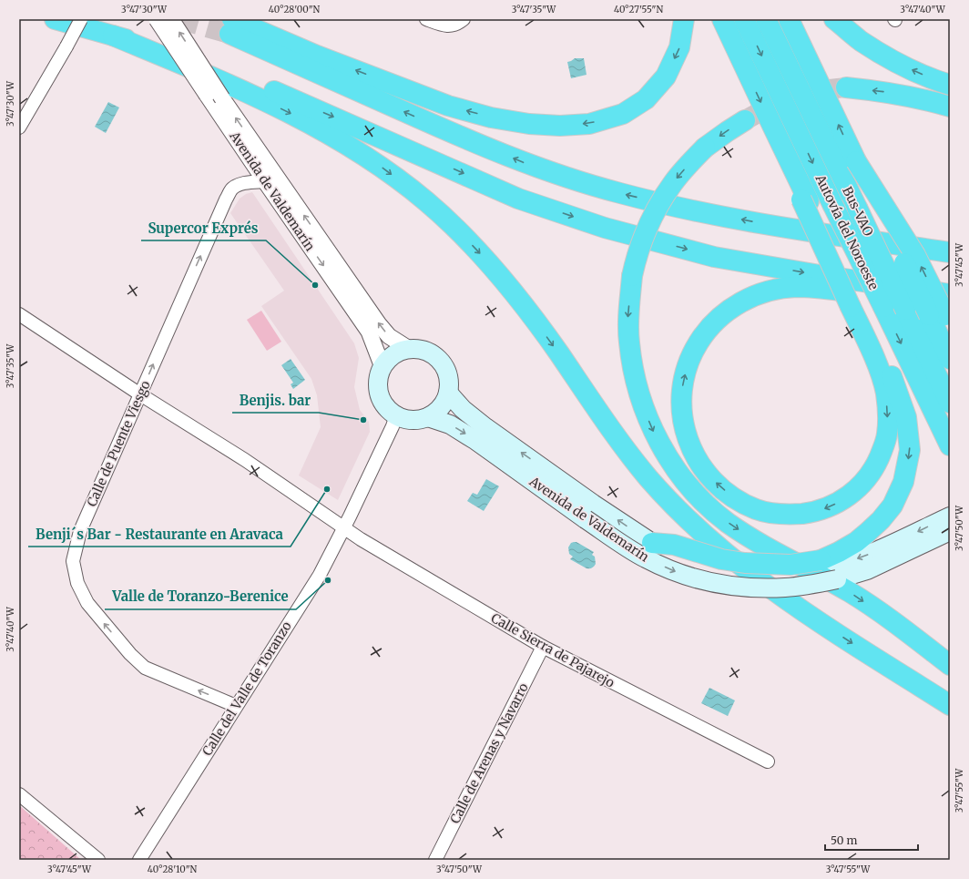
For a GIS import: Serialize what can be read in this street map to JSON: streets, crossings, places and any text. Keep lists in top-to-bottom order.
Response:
{
  "streets": {
    "highway": ["Bus-VAO", "Autovía del Noroeste"],
    "main road": ["Avenida de Valdemarín"],
    "street": [
      "Calle de Puente Viesgo",
      "Calle Sierra de Pajarejo",
      "Calle del Valle de Toranzo",
      "Calle de Arenas y Navarro"
    ]
  },
  "crossings": [
    ["Avenida de Valdemarín", "Calle de Puente Viesgo"],
    ["Avenida de Valdemarín", "Calle del Valle de Toranzo"],
    ["Calle de Puente Viesgo", "Calle Sierra de Pajarejo"],
    ["Calle de Puente Viesgo", "Calle del Valle de Toranzo"],
    ["Calle Sierra de Pajarejo", "Calle del Valle de Toranzo"],
    ["Calle Sierra de Pajarejo", "Calle de Arenas y Navarro"]
  ],
  "places": [
    "Supercor Exprés",
    "Benjis. bar",
    "Benji´s Bar - Restaurante en Aravaca",
    "Valle de Toranzo-Berenice"
  ],
  "scale_bar": "50 m",
  "coordinates": [
    "3°47'30\"W",
    "40°28'00\"N",
    "3°47'35\"W",
    "40°27'55\"N",
    "3°47'40\"W",
    "3°47'45\"W",
    "3°47'50\"W",
    "3°47'55\"W",
    "40°28'10\"N"
  ]
}
